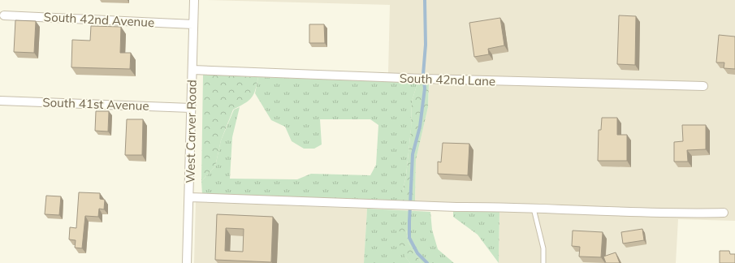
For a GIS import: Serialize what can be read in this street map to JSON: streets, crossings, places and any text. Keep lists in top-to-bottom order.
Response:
{
  "streets": {
    "street": [
      "South 42nd Avenue",
      "South 42nd Lane",
      "South 41st Avenue",
      "West Carver Road"
    ]
  },
  "crossings": [
    ["South 42nd Avenue", "West Carver Road"],
    ["South 42nd Lane", "West Carver Road"],
    ["South 41st Avenue", "West Carver Road"]
  ]
}
